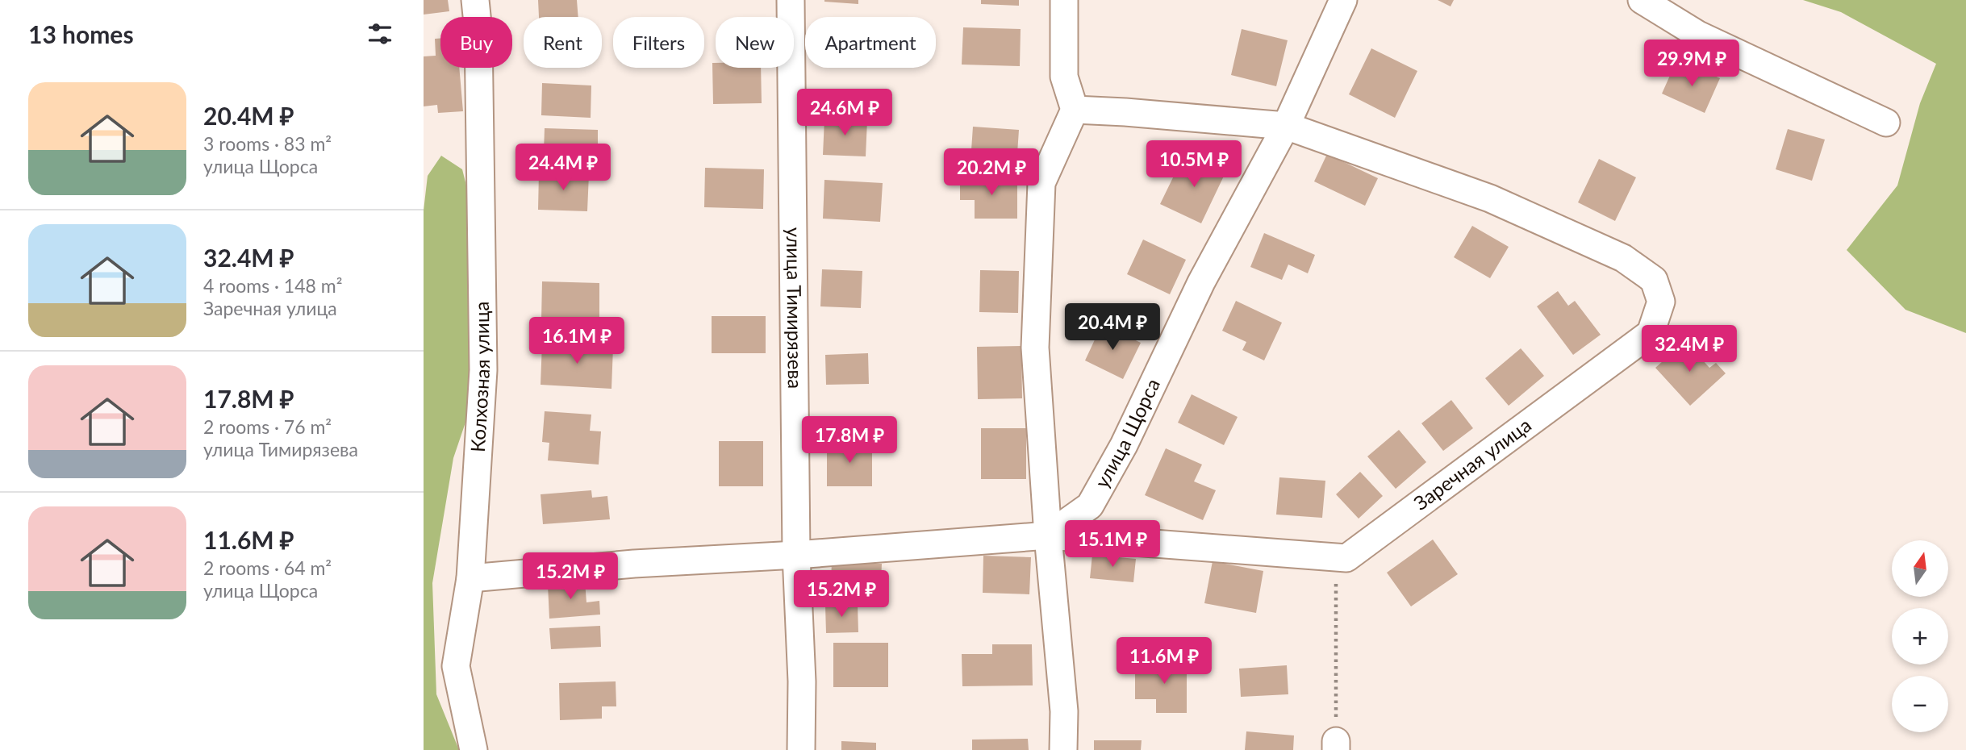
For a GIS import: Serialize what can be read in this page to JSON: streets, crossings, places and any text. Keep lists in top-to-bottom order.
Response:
{
  "streets": {
    "street": [
      "улица Тимирязева",
      "Колхозная улица",
      "улица Щорса",
      "Заречная улица"
    ]
  },
  "crossings": [
    ["улица Тимирязева", "Заречная улица"],
    ["Колхозная улица", "Заречная улица"],
    ["улица Щорса", "Заречная улица"]
  ],
  "north": "top",
  "page": {
    "heading": "13 homes",
    "chip": [
      "Buy",
      "Rent",
      "Filters",
      "New",
      "Apartment"
    ],
    "price": [
      "29.9M ₽",
      "24.6M ₽",
      "10.5M ₽",
      "24.4M ₽",
      "20.2M ₽",
      "20.4M ₽",
      "16.1M ₽",
      "32.4M ₽",
      "17.8M ₽",
      "15.1M ₽",
      "15.2M ₽",
      "15.2M ₽",
      "11.6M ₽"
    ],
    "list": [
      {
        "name": "20.4M ₽",
        "note": "3 rooms · 83 m² · улица Щорса"
      },
      {
        "name": "32.4M ₽",
        "note": "4 rooms · 148 m² · Заречная улица"
      },
      {
        "name": "17.8M ₽",
        "note": "2 rooms · 76 m² · улица Тимирязева"
      },
      {
        "name": "11.6M ₽",
        "note": "2 rooms · 64 m² · улица Щорса"
      }
    ],
    "map_buttons": ["+", "−"]
  }
}
